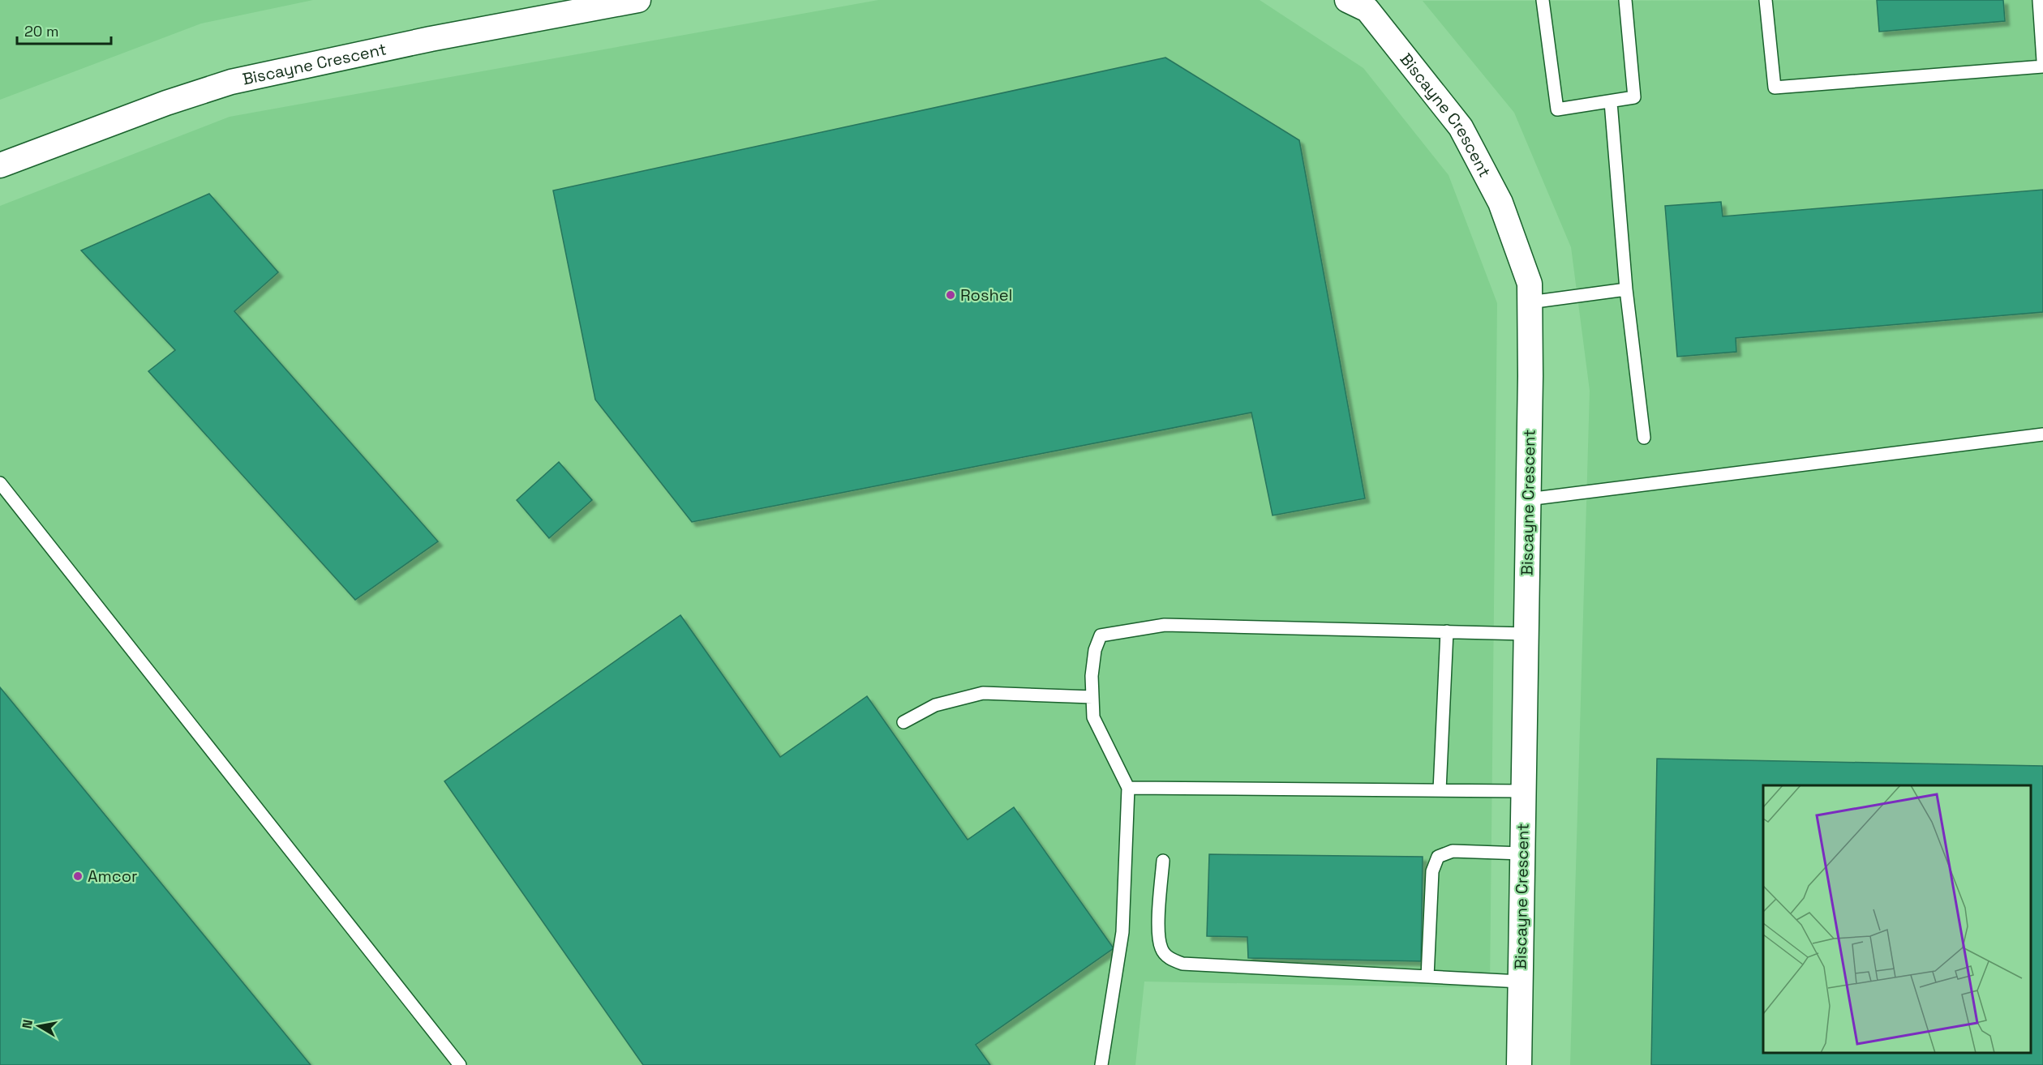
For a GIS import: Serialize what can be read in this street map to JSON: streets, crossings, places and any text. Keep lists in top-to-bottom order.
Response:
{
  "streets": {
    "street": ["Biscayne Crescent"]
  },
  "places": ["Roshel", "Amcor"],
  "scale_bar": "20 m",
  "north": "left"
}
